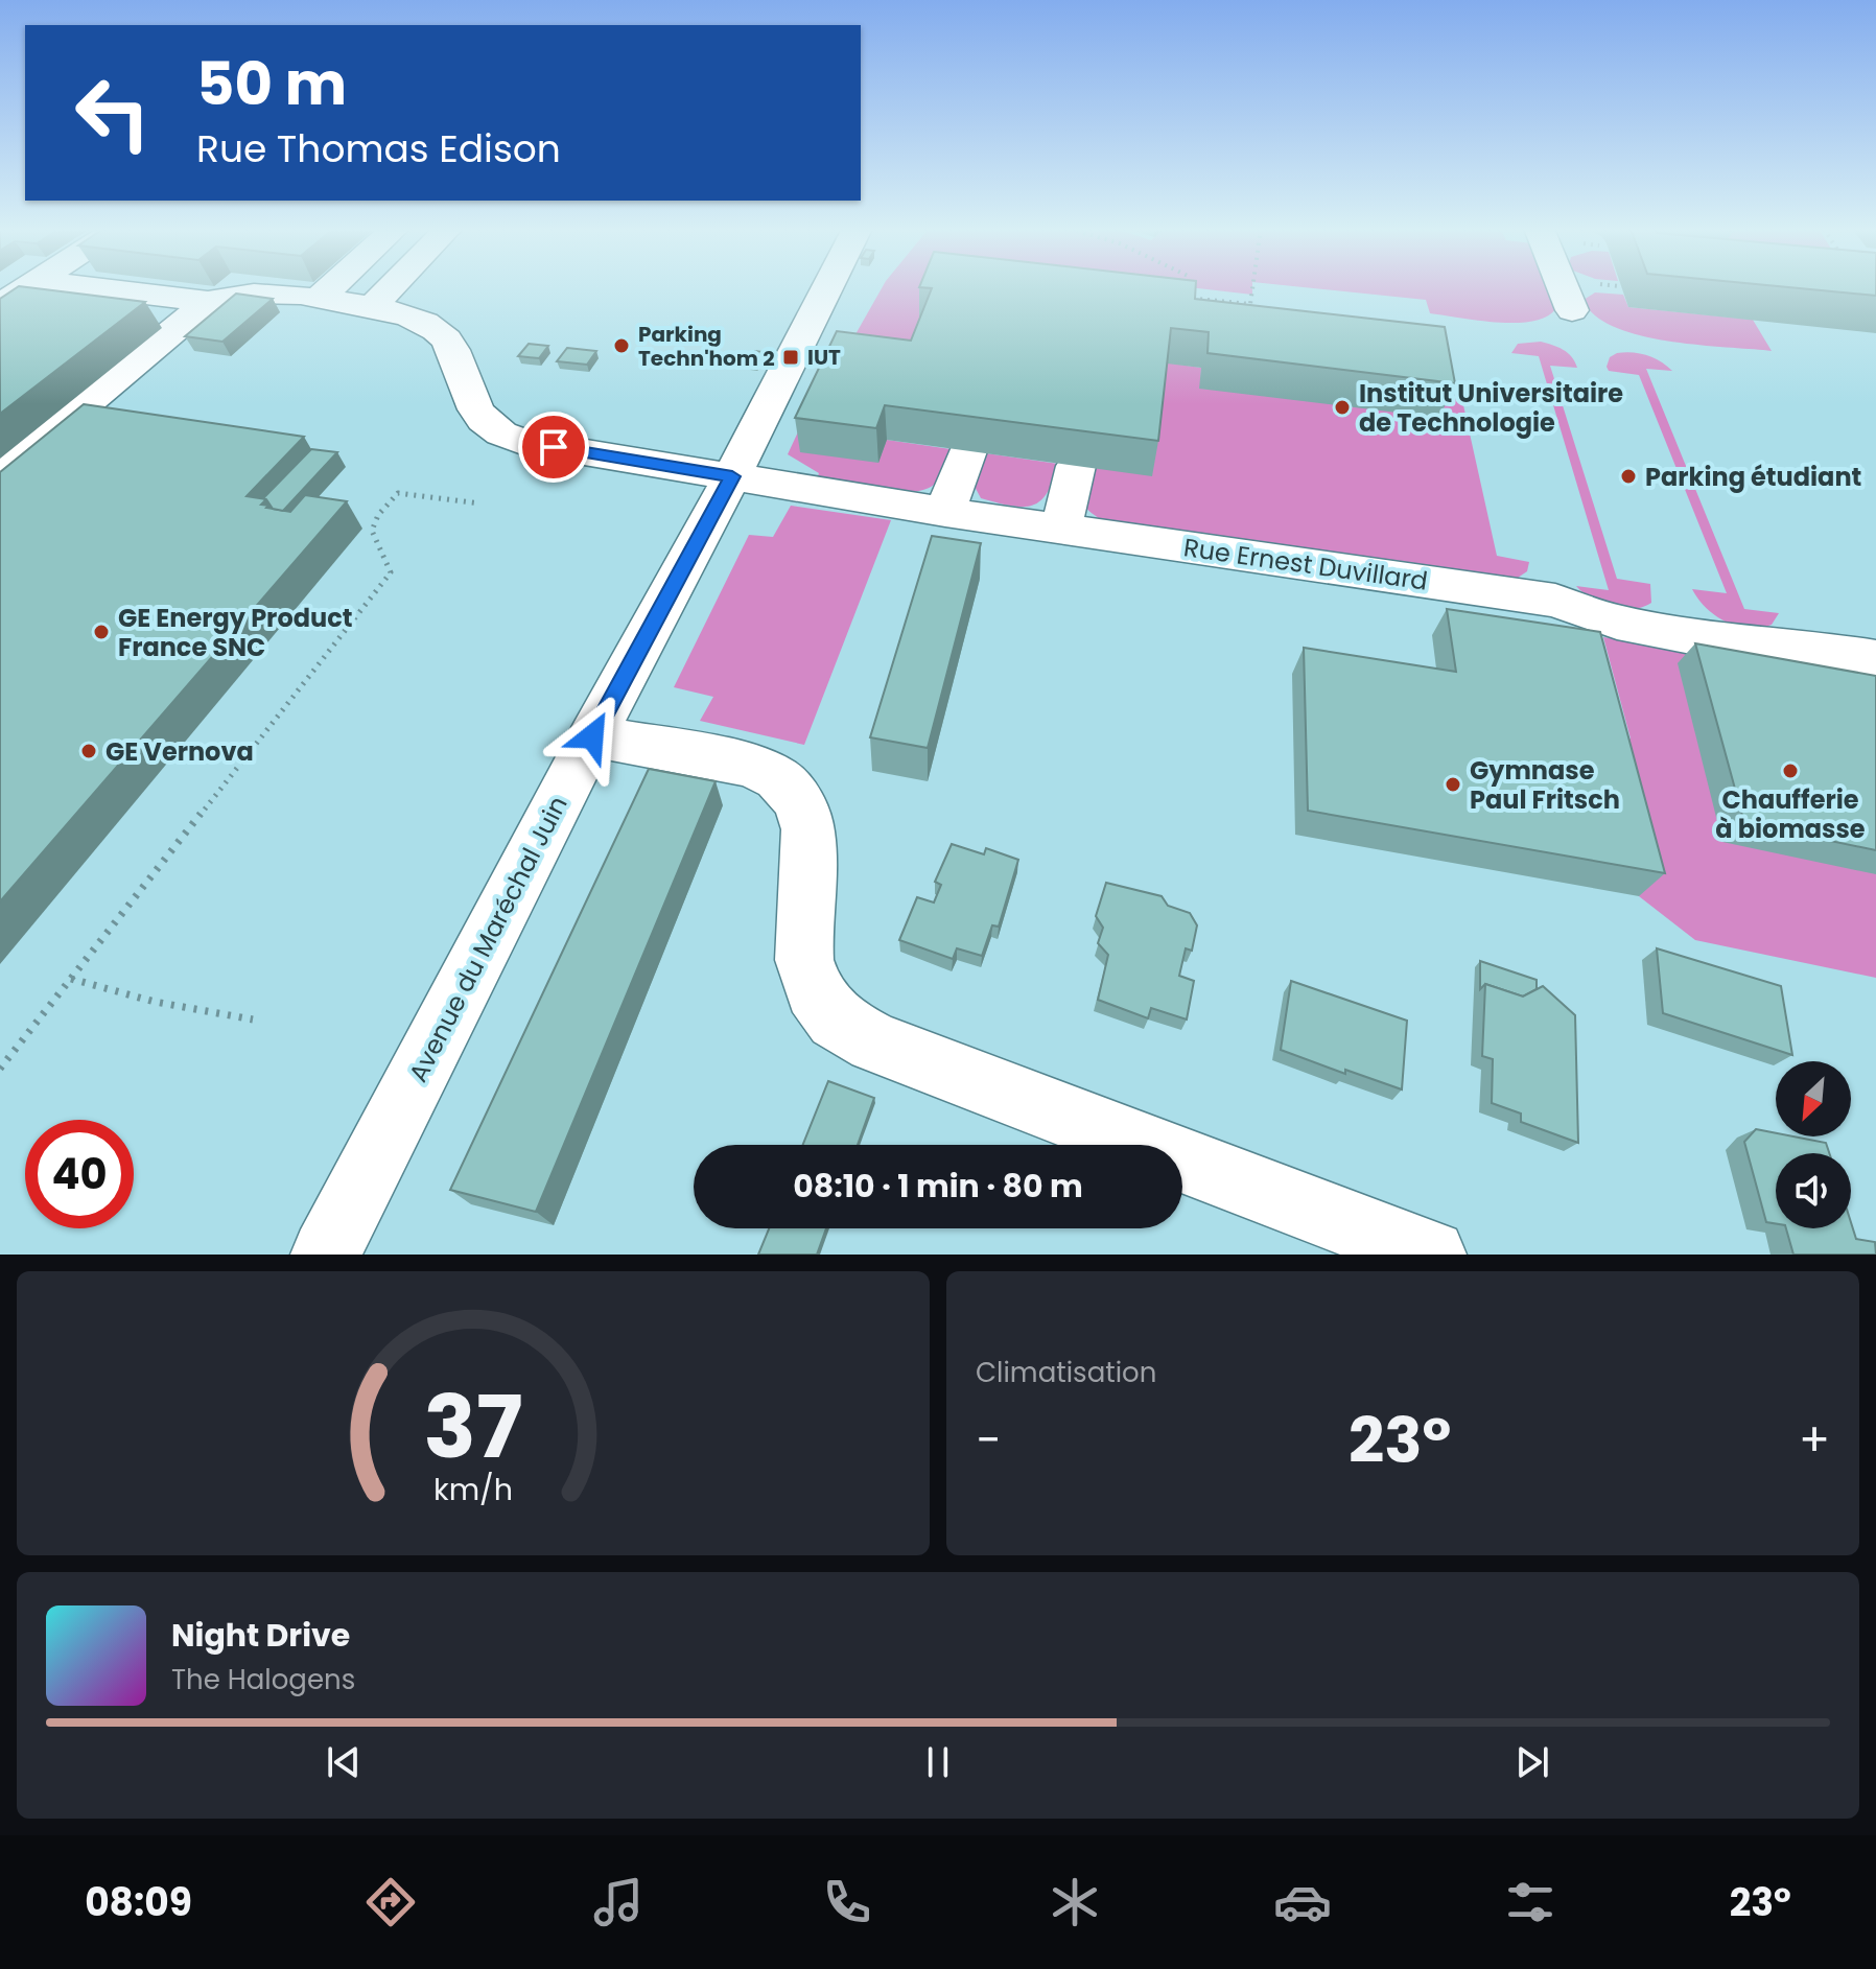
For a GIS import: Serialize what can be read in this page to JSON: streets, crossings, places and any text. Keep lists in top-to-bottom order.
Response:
{
  "streets": {
    "street": ["Rue Ernest Duvillard", "Avenue du Maréchal Juin"]
  },
  "crossings": [
    ["Rue Ernest Duvillard", "Avenue du Maréchal Juin"]
  ],
  "places": {
    "other": [
      "Parking Techn'hom 2",
      "Institut Universitaire de Technologie",
      "Parking étudiant",
      "GE Energy Product France SNC",
      "GE Vernova",
      "Chaufferie à biomasse",
      "Gymnase Paul Fritsch"
    ],
    "transit": ["IUT"]
  },
  "north": "bottom left",
  "page": {
    "turn": ["50 m", "Rue Thomas Edison"],
    "limit": "40",
    "trip": "08:10 · 1 min · 80 m",
    "tile": "Climatisation",
    "heat": ["−", "23°", "+"],
    "song": ["Night Drive", "The Halogens"],
    "tabs": ["08:09", "23°"],
    "gauge": ["37", "km/h"]
  }
}
